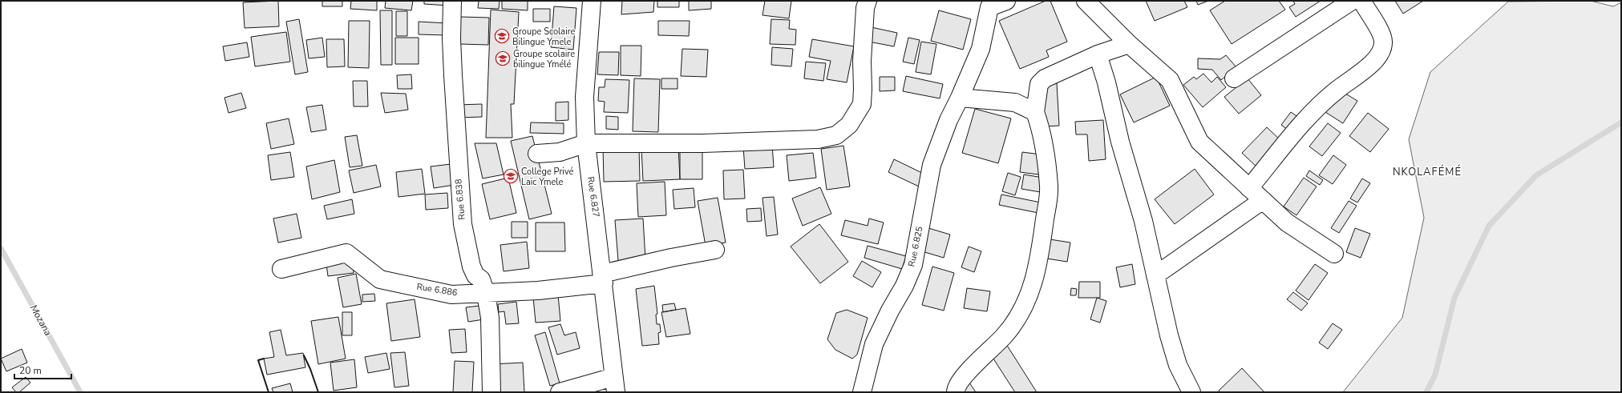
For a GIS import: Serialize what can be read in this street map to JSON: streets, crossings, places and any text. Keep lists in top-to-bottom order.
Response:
{
  "streets": {
    "street": [
      "Rue 6.827",
      "Rue 6.838",
      "Rue 6.825",
      "Rue 6.886"
    ]
  },
  "crossings": [
    ["Rue 6.827", "Rue 6.886"],
    ["Rue 6.838", "Rue 6.886"]
  ],
  "districts": ["NKOLAFÉMÉ"],
  "water": ["Mozana"],
  "places": {
    "school or university": ["Groupe Scolaire Bilingue Ymele", "Groupe scolaire bilingue Ymélé", "College Privé Laïc Ymele"]
  },
  "scale_bar": "20 m"
}
